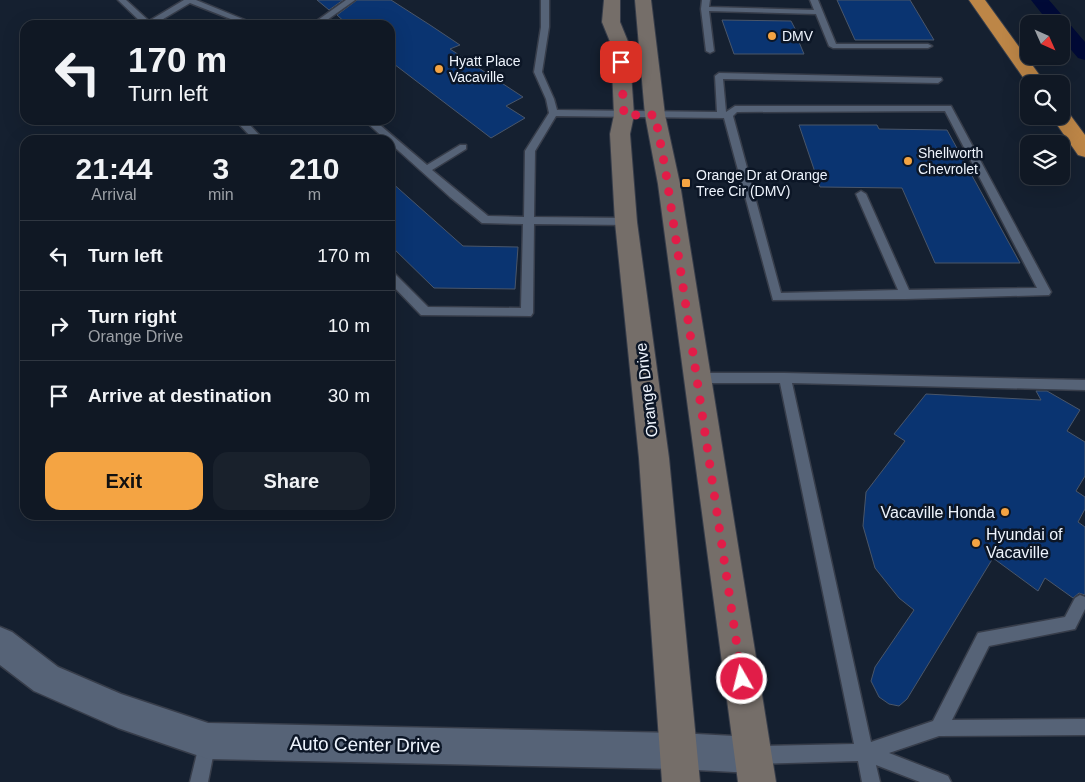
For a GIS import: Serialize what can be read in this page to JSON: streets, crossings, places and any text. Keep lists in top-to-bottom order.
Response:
{
  "streets": {
    "street": ["Orange Drive", "Auto Center Drive"]
  },
  "crossings": [
    ["Orange Drive", "Auto Center Drive"]
  ],
  "places": {
    "other": [
      "DMV",
      "Hyatt Place Vacaville",
      "Shellworth Chevrolet",
      "Vacaville Honda",
      "Hyundai of Vacaville"
    ],
    "transit": ["Orange Dr at Orange Tree Cir (DMV)"]
  },
  "north": "bottom right",
  "page": {
    "turn": ["170 m", "Turn left"],
    "eta": [
      "21:44",
      "Arrival",
      "3",
      "min",
      "210",
      "m"
    ],
    "list": [
      {
        "name": "Turn left",
        "value": "170 m"
      },
      {
        "name": "Turn right",
        "note": "Orange Drive",
        "value": "10 m"
      },
      {
        "name": "Arrive at destination",
        "value": "30 m"
      }
    ],
    "buttons": ["Exit", "Share"]
  }
}
